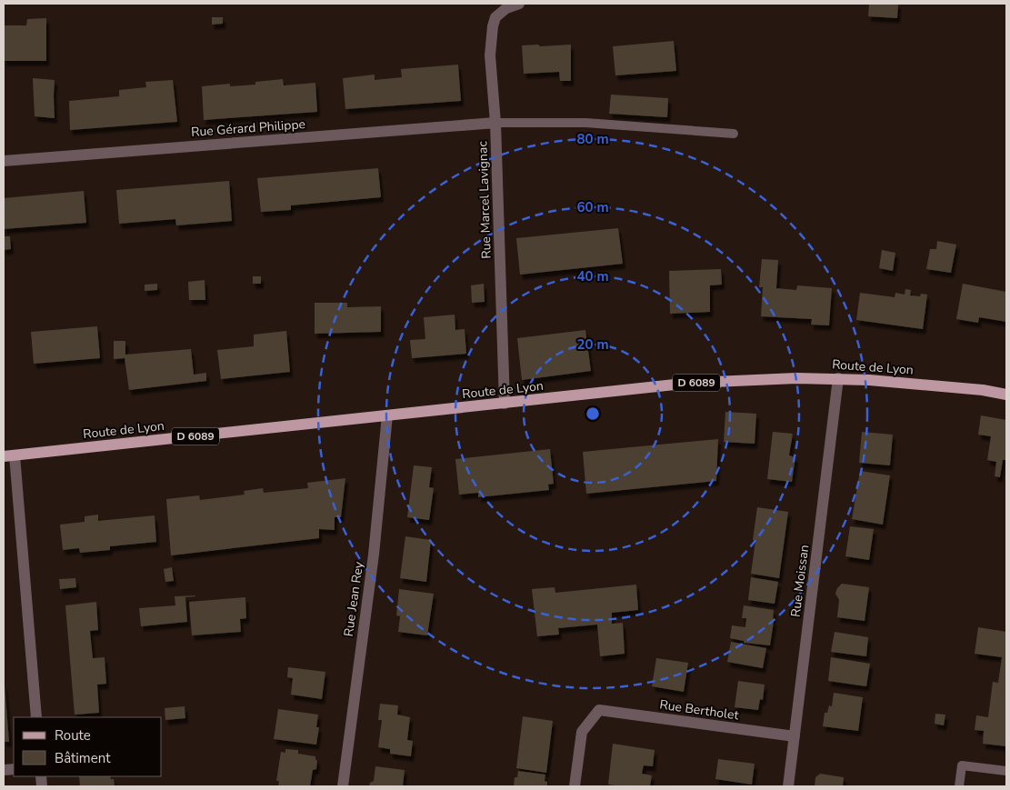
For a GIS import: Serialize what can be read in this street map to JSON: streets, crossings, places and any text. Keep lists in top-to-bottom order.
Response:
{
  "streets": {
    "main road": ["Route de Lyon", "D 6089"],
    "street": [
      "Rue Gérard Philippe",
      "Rue Marcel Lavignac",
      "Rue Moissan",
      "Rue Jean Rey",
      "Rue Bertholet"
    ]
  },
  "crossings": [
    ["Rue Gérard Philippe", "Rue Marcel Lavignac"],
    ["Rue Marcel Lavignac", "Route de Lyon"],
    ["Route de Lyon", "Rue Moissan"],
    ["Route de Lyon", "Rue Jean Rey"],
    ["Rue Moissan", "Rue Bertholet"]
  ],
  "legend": ["Route", "Bâtiment"],
  "rings": [
    "80 m",
    "60 m",
    "40 m",
    "20 m"
  ]
}
